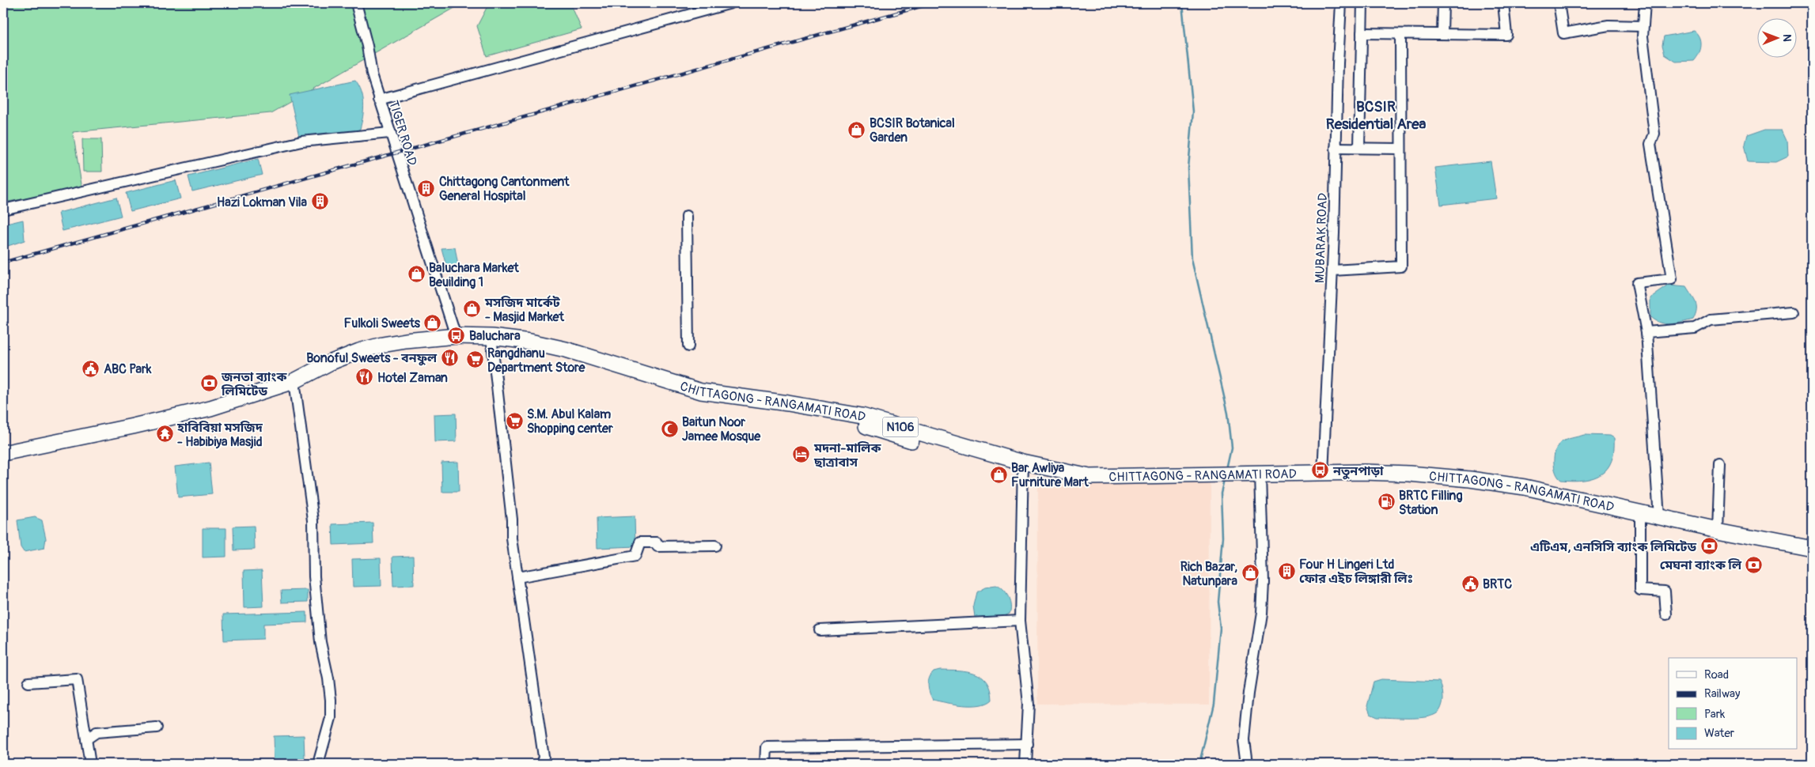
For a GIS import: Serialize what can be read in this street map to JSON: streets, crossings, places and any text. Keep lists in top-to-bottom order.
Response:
{
  "streets": {
    "highway": ["CHITTAGONG - RANGAMATI ROAD", "N106"],
    "street": ["TIGER ROAD", "MUBARAK ROAD"]
  },
  "crossings": [
    ["TIGER ROAD", "CHITTAGONG - RANGAMATI ROAD"],
    ["MUBARAK ROAD", "CHITTAGONG - RANGAMATI ROAD"]
  ],
  "districts": ["BCSIR Residential Area"],
  "places": {
    "shop": [
      "BCSIR Botanical Garden",
      "Baluchara Market Beuilding 1",
      "মসজিদ মার্কেট - Masjid Market",
      "Fulkoli Sweets",
      "Bar Awliya Furniture Mart",
      "Rich Bazar, Natunpara"
    ],
    "building": ["Chittagong Cantonment General Hospital", "Hazi Lokman Vila", "Four H Lingeri Ltd ফোর এইচ লিঙ্গারী লিঃ"],
    "bus stop": ["Baluchara", "নতুনপাড়া"],
    "restaurant": ["Bonoful Sweets - বনফুল", "Hotel Zaman"],
    "supermarket": ["Rangdhanu Department Store", "S.M. Abul Kalam Shopping center"],
    "public building": ["ABC Park", "BRTC"],
    "bank": ["জনতা ব্যাংক লিমিটেড", "এটিএম, এনসিসি ব্যাংক লিমিটেড", "মেঘনা ব্যাংক লি"],
    "mosque": ["Baitun Noor Jamee Mosque"],
    "temple": ["হাবিবিয়া মসজিদ - Habibiya Masjid"],
    "hotel": ["মদনা-মালিক ছাত্রাবাস"],
    "fuel station": ["BRTC Filling Station"]
  },
  "legend": [
    "Road",
    "Railway",
    "Park",
    "Water"
  ],
  "north": "right"
}
